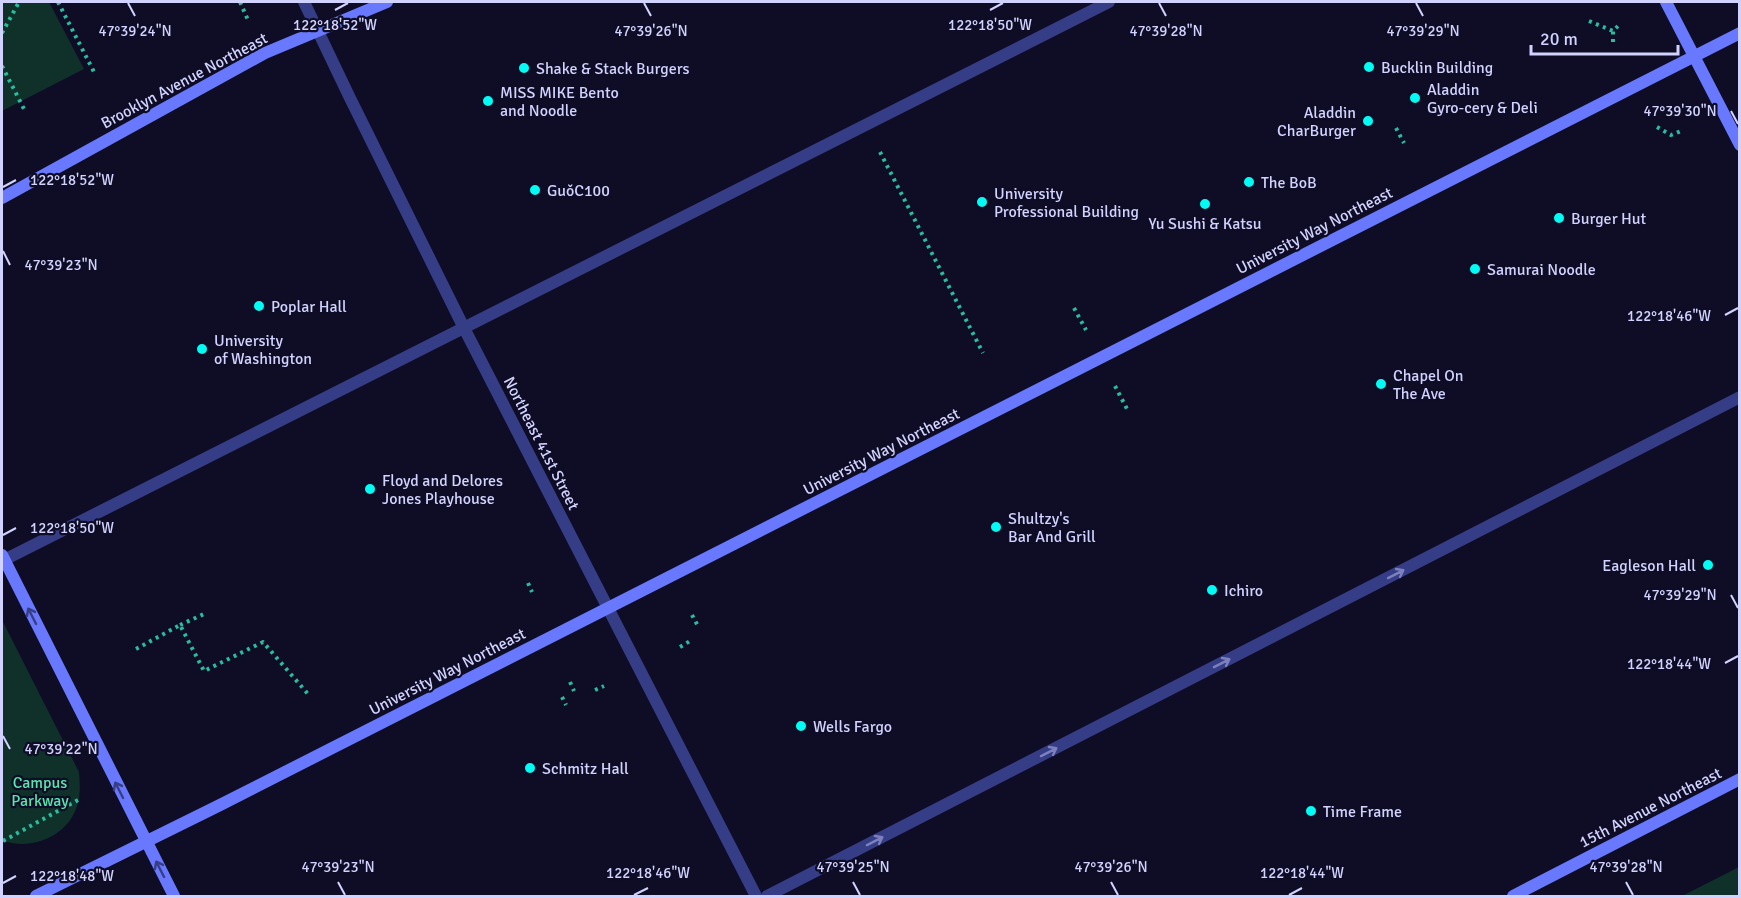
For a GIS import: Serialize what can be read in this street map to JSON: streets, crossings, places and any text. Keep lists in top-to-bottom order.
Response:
{
  "streets": {
    "street": [
      "Brooklyn Avenue Northeast",
      "University Way Northeast",
      "Northeast 41st Street",
      "15th Avenue Northeast"
    ]
  },
  "crossings": [
    ["Brooklyn Avenue Northeast", "Northeast 41st Street"],
    ["University Way Northeast", "Northeast 41st Street"]
  ],
  "parks": ["Campus Parkway"],
  "places": [
    "Bucklin Building",
    "Shake & Stack Burgers",
    "Aladdin Gyro-cery & Deli",
    "MISS MIKE Bento and Noodle",
    "Aladdin CharBurger",
    "The BoB",
    "GuǒC100",
    "University Professional Building",
    "Yu Sushi & Katsu",
    "Burger Hut",
    "Samurai Noodle",
    "Poplar Hall",
    "University of Washington",
    "Chapel On The Ave",
    "Floyd and Delores Jones Playhouse",
    "Shultzy's Bar And Grill",
    "Eagleson Hall",
    "Ichiro",
    "Wells Fargo",
    "Schmitz Hall",
    "Time Frame"
  ],
  "scale_bar": "20 m",
  "coordinates": [
    "122°18'52\"W",
    "122°18'50\"W",
    "47°39'24\"N",
    "47°39'26\"N",
    "47°39'28\"N",
    "47°39'29\"N",
    "47°39'30\"N",
    "47°39'23\"N",
    "122°18'46\"W",
    "122°18'44\"W",
    "47°39'22\"N",
    "47°39'25\"N",
    "122°18'48\"W"
  ]
}
